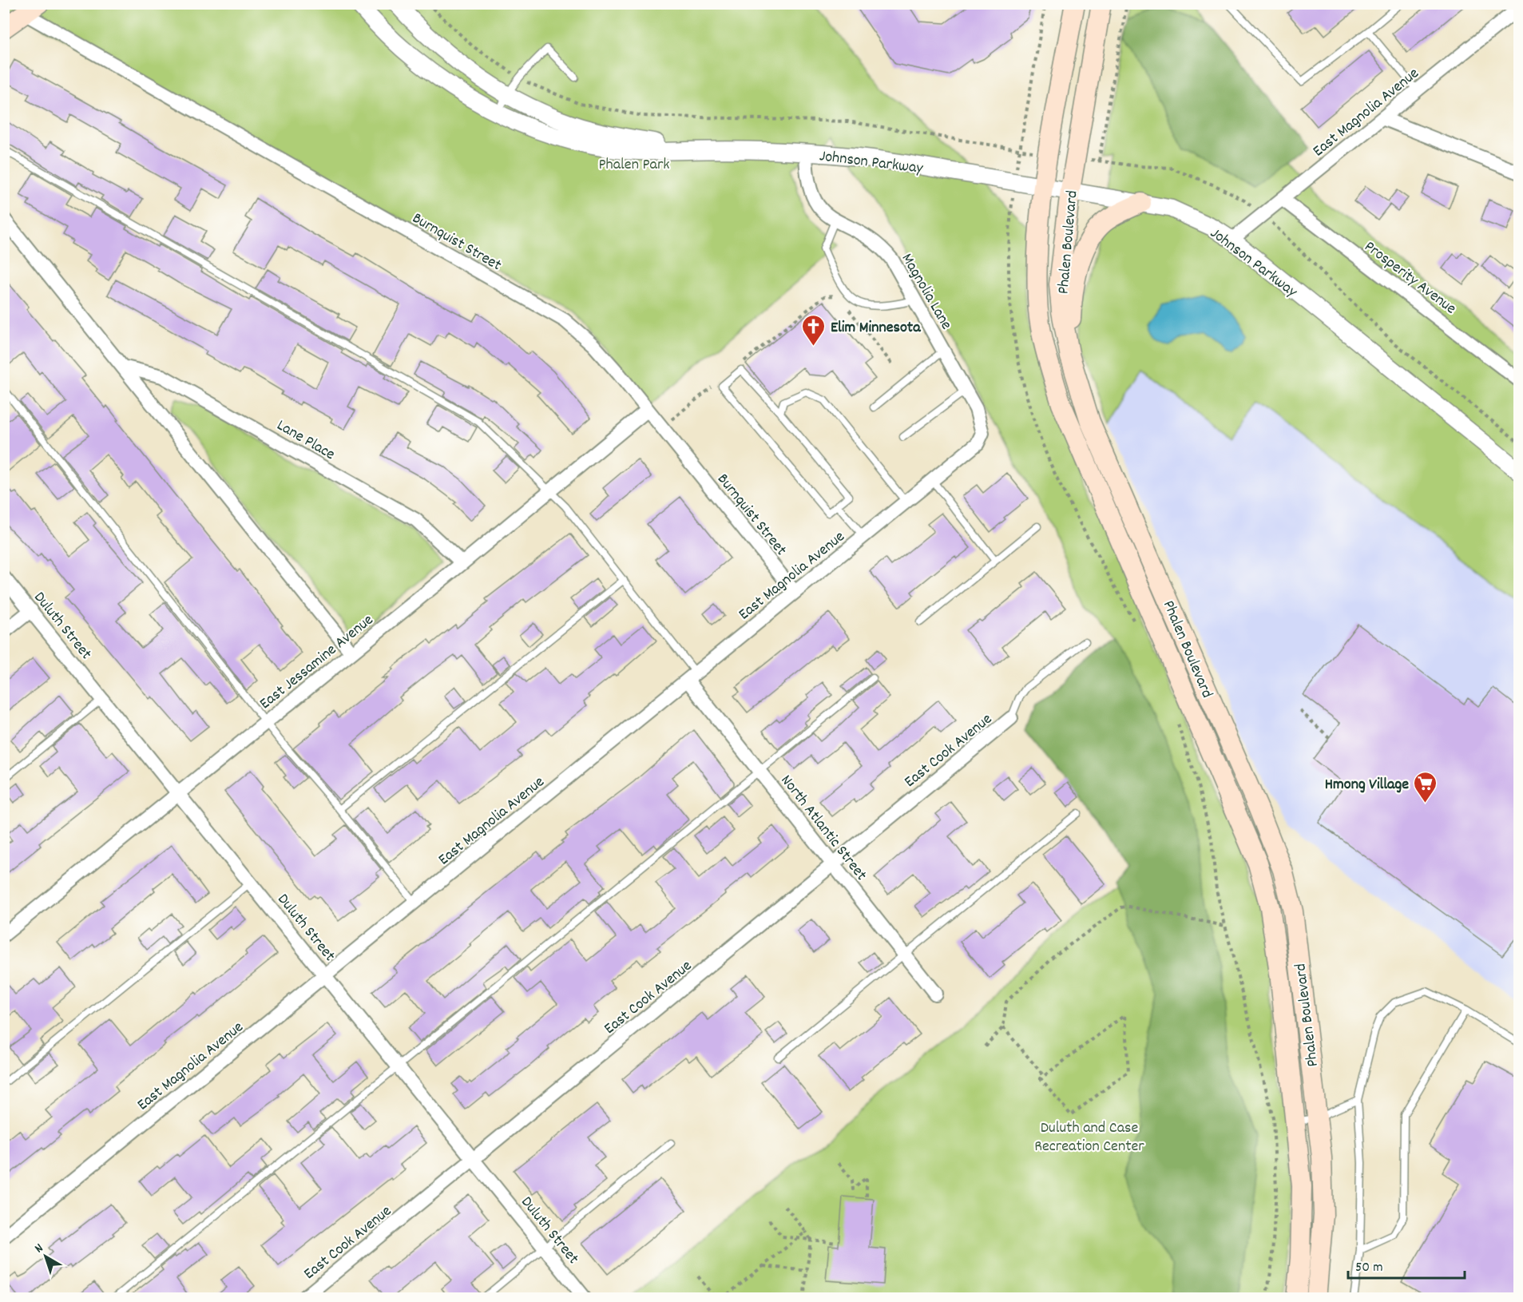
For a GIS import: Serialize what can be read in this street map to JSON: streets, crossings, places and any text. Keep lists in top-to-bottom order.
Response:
{
  "streets": {
    "main road": ["Phalen Boulevard"],
    "street": [
      "East Magnolia Avenue",
      "Johnson Parkway",
      "Burnquist Street",
      "Prosperity Avenue",
      "Magnolia Lane",
      "Lane Place",
      "Duluth Street",
      "East Jessamine Avenue",
      "East Cook Avenue",
      "North Atlantic Street"
    ]
  },
  "crossings": [
    ["East Magnolia Avenue", "Johnson Parkway"],
    ["East Magnolia Avenue", "Burnquist Street"],
    ["East Magnolia Avenue", "Prosperity Avenue"],
    ["East Magnolia Avenue", "Magnolia Lane"],
    ["East Magnolia Avenue", "Duluth Street"],
    ["East Magnolia Avenue", "North Atlantic Street"],
    ["Johnson Parkway", "Phalen Boulevard"],
    ["Johnson Parkway", "Magnolia Lane"],
    ["Burnquist Street", "East Jessamine Avenue"],
    ["Lane Place", "East Jessamine Avenue"],
    ["Duluth Street", "East Jessamine Avenue"],
    ["Duluth Street", "East Cook Avenue"],
    ["East Cook Avenue", "North Atlantic Street"]
  ],
  "parks": ["Phalen Park", "Duluth and Case Recreation Center"],
  "places": {
    "church": ["Elim Minnesota"],
    "supermarket": ["Hmong Village"]
  },
  "scale_bar": "50 m",
  "north": "top left"
}
